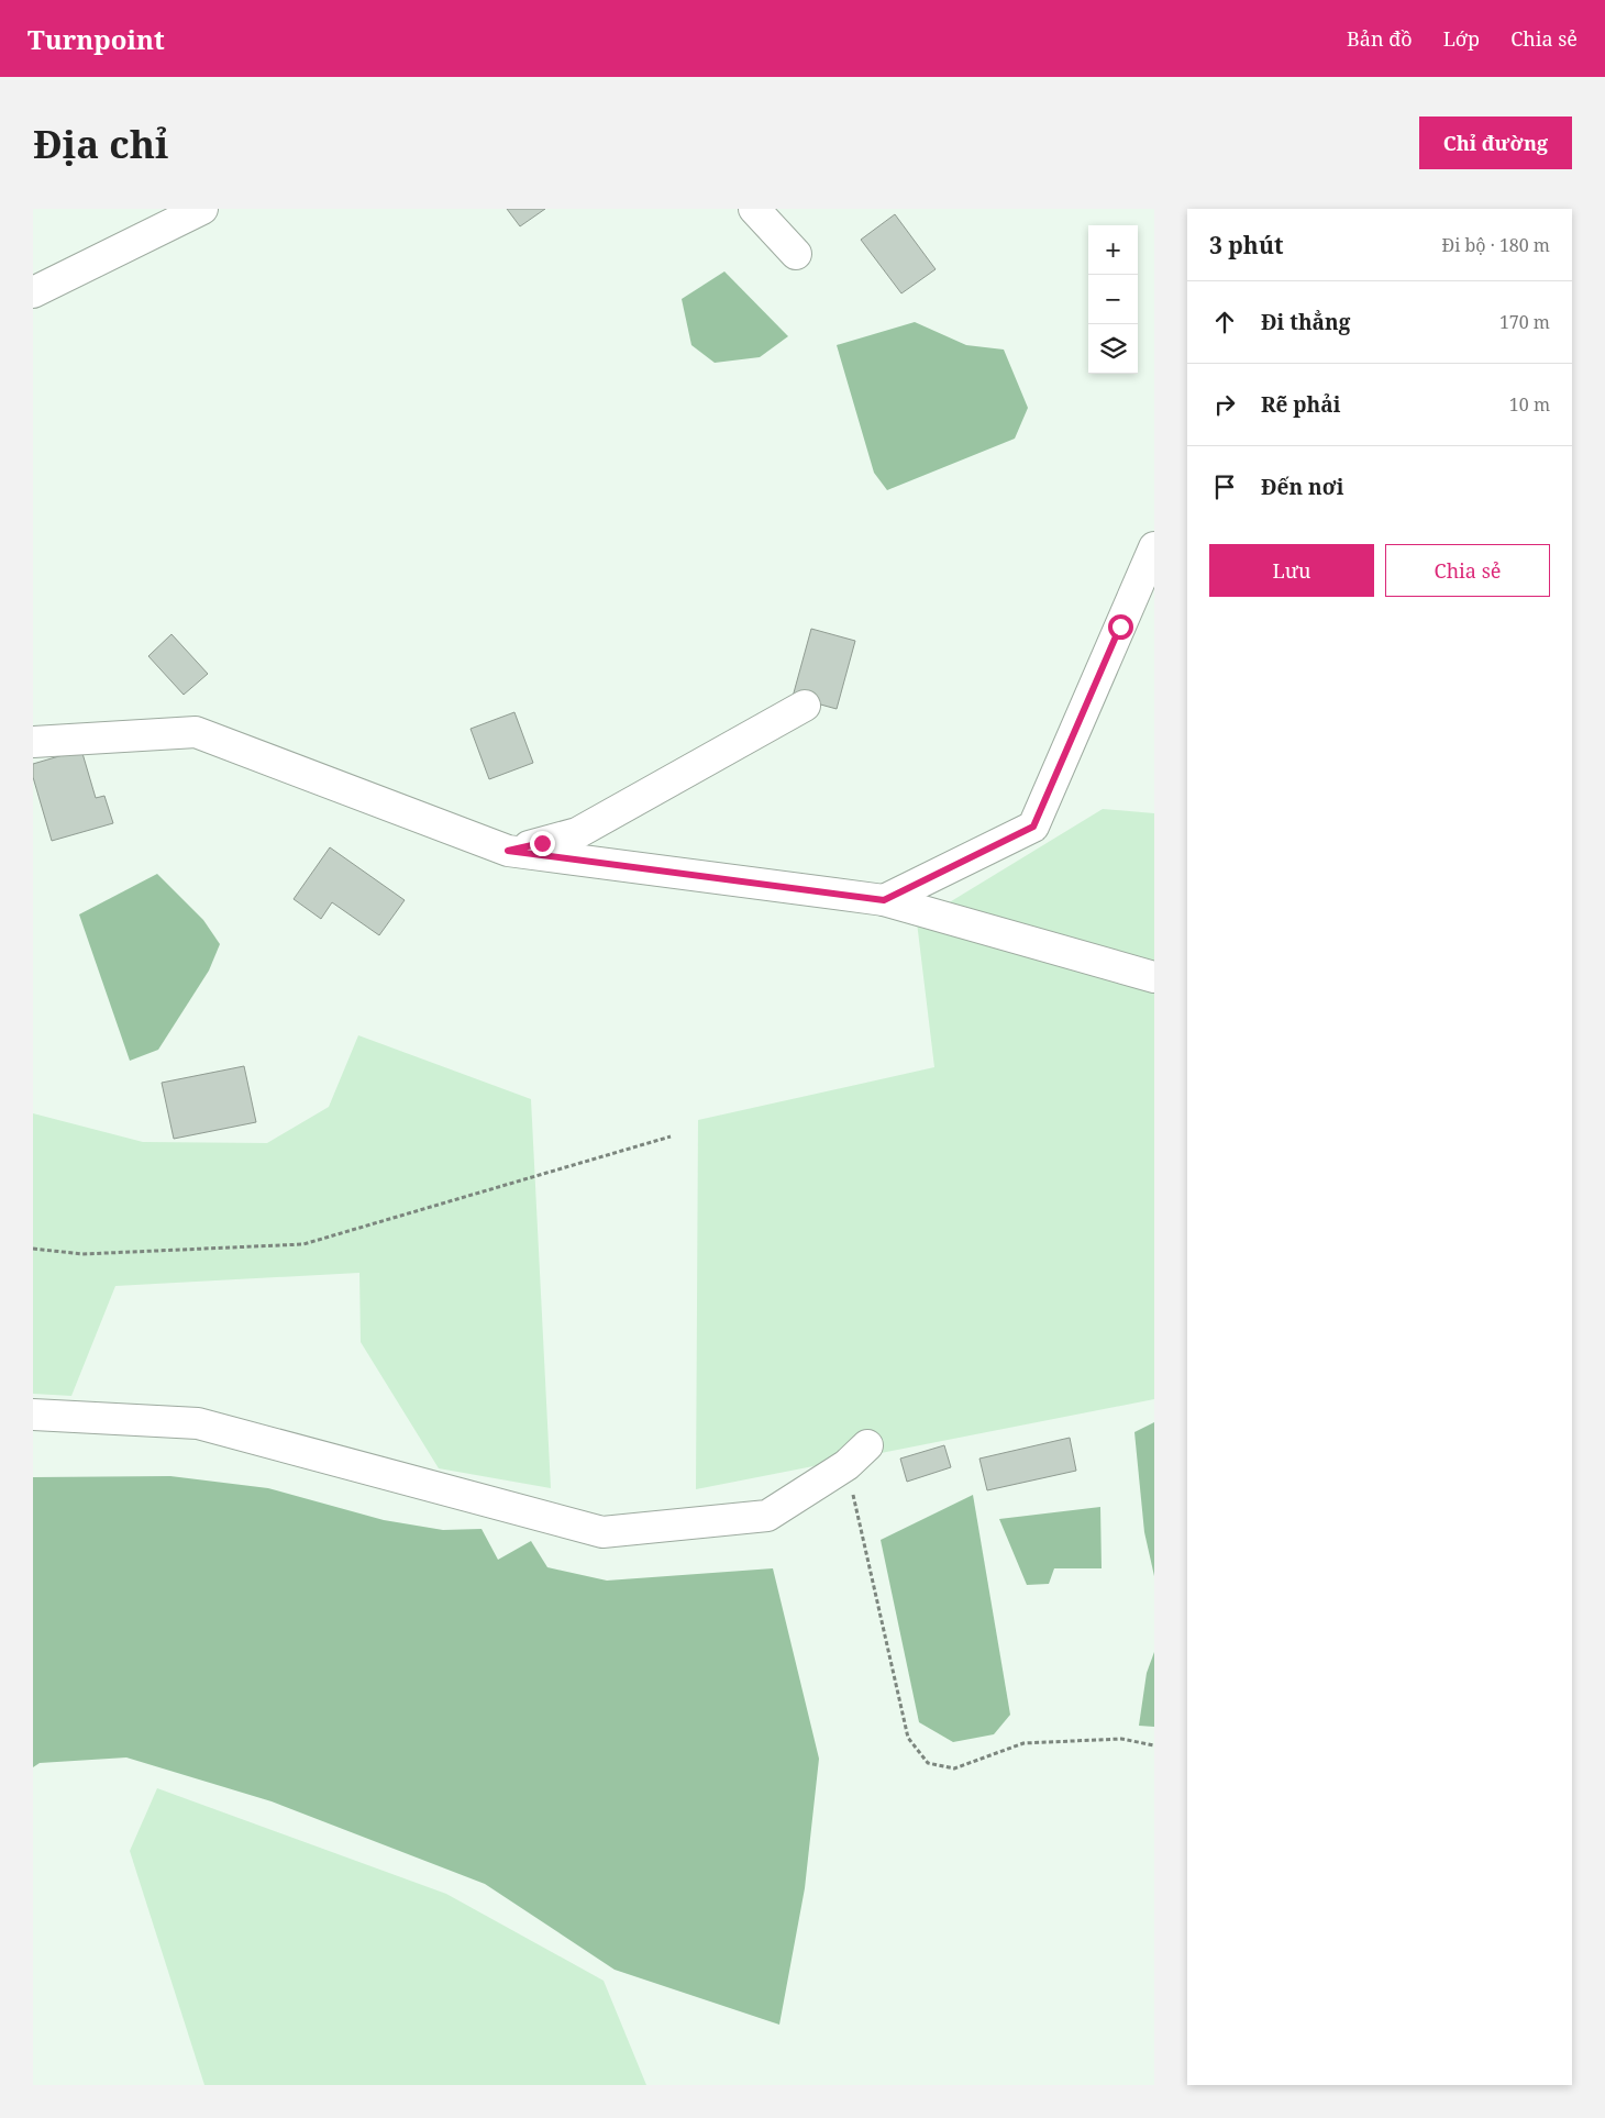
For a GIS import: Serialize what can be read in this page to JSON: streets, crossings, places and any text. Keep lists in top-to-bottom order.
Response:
{
  "page": {
    "header": "Turnpoint",
    "nav": ["Bản đồ", "Lớp", "Chia sẻ"],
    "buttons": [
      "Chỉ đường",
      ["Lưu", "Chia sẻ"]
    ],
    "title": "Địa chỉ",
    "heading": ["3 phút", "Đi bộ · 180 m"],
    "map_buttons": ["+", "−"],
    "list": [
      ["Đi thẳng", "170 m"],
      ["Rẽ phải", "10 m"],
      "Đến nơi"
    ]
  }
}
